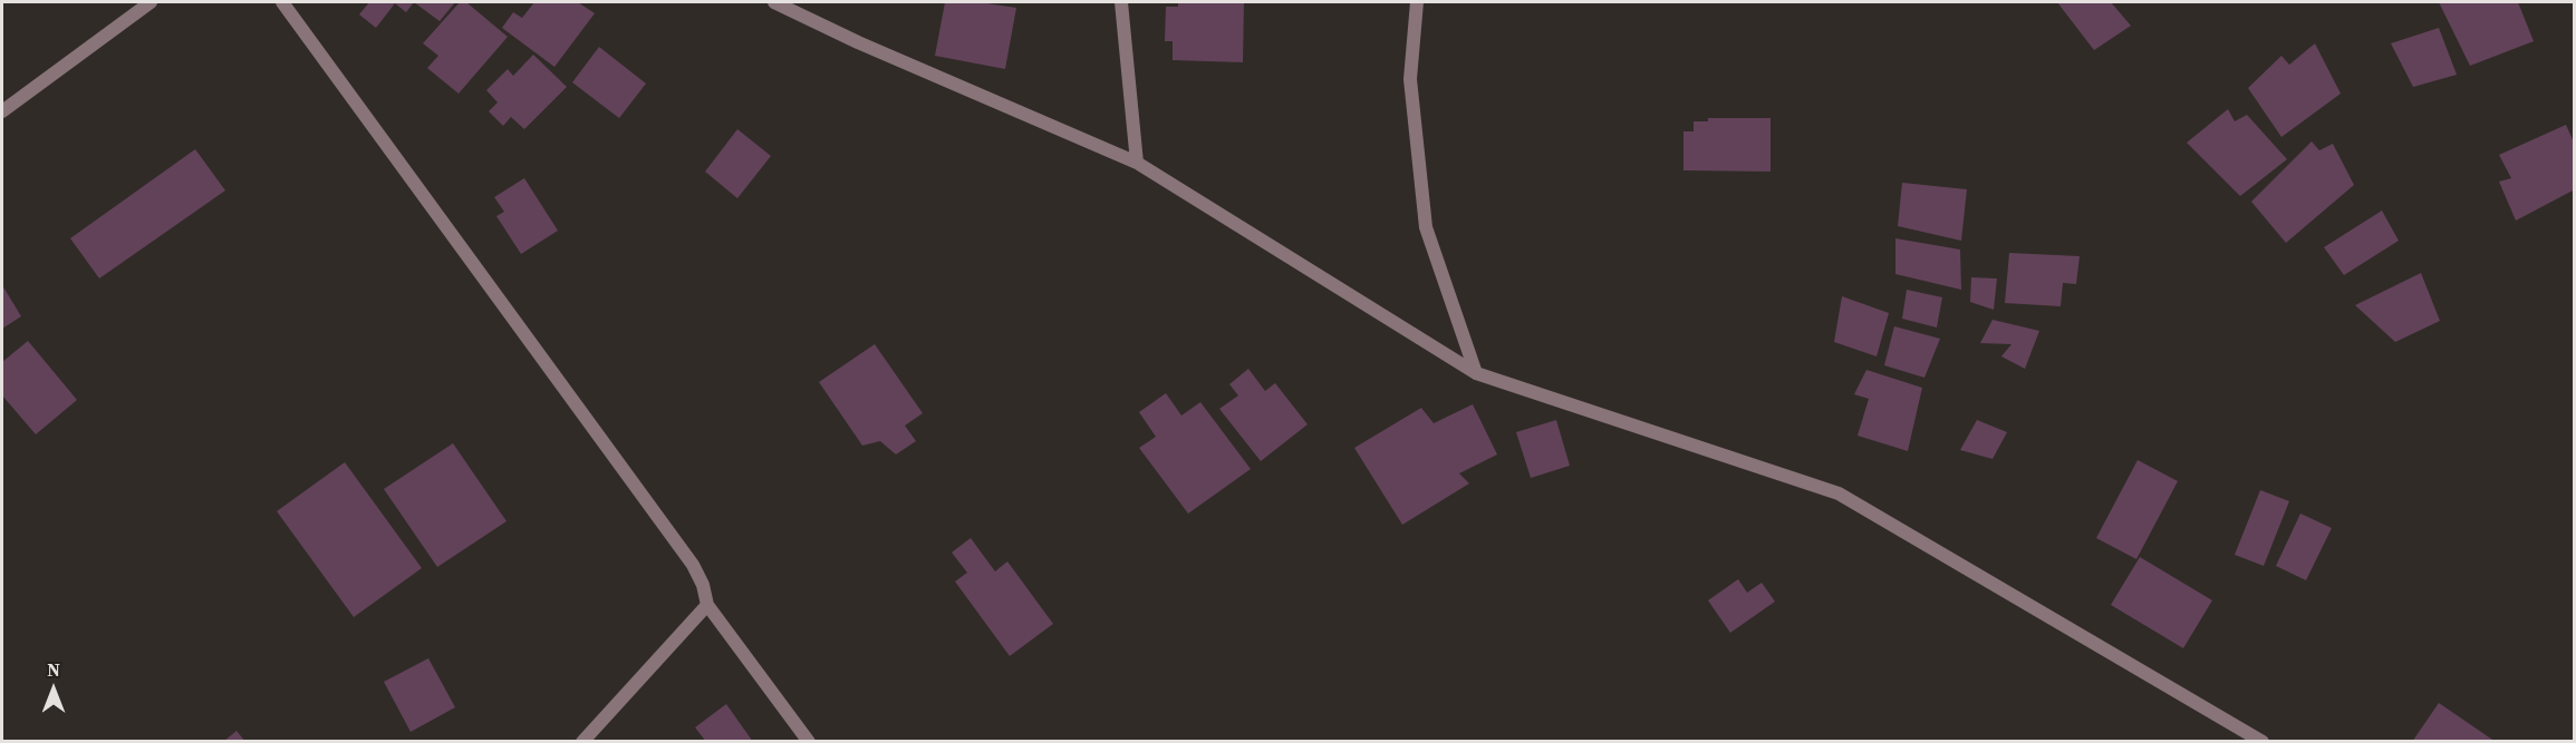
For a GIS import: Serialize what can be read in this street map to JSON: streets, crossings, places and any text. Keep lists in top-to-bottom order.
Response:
{
  "north": "top"
}
